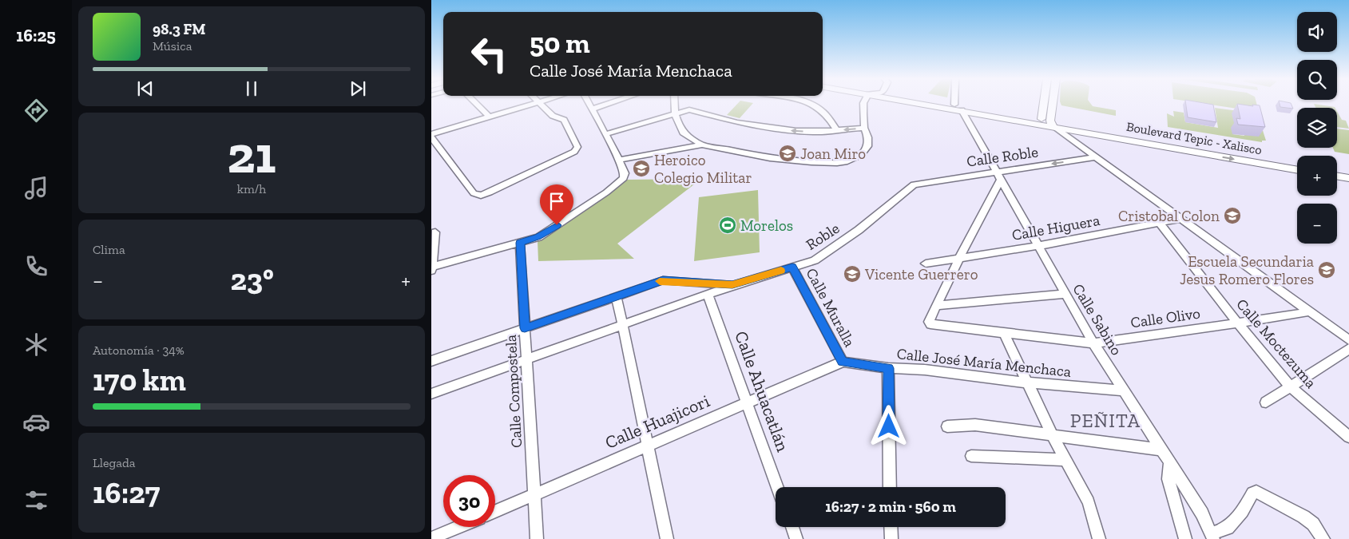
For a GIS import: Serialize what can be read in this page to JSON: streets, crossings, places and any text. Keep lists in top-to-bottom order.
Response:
{
  "streets": {
    "main road": ["Boulevard Tepic - Xalisco"],
    "street": [
      "Calle Roble",
      "Calle Higuera",
      "Roble",
      "Calle Muralla",
      "Calle Olivo",
      "Calle Sabino",
      "Calle Moctezuma",
      "Calle José María Menchaca",
      "Calle Compostela",
      "Calle Ahuacatlán",
      "Calle Huajicori"
    ]
  },
  "crossings": [
    ["Boulevard Tepic - Xalisco", "Calle Sabino"],
    ["Calle Roble", "Roble"],
    ["Calle Roble", "Calle Sabino"],
    ["Calle Higuera", "Calle Sabino"],
    ["Calle Higuera", "Calle Moctezuma"],
    ["Roble", "Calle Muralla"],
    ["Roble", "Calle Compostela"],
    ["Roble", "Calle Ahuacatlán"],
    ["Calle Muralla", "Calle José María Menchaca"],
    ["Calle Muralla", "Calle Huajicori"],
    ["Calle Olivo", "Calle Sabino"],
    ["Calle Olivo", "Calle Moctezuma"],
    ["Calle Sabino", "Calle José María Menchaca"],
    ["Calle José María Menchaca", "Calle Huajicori"],
    ["Calle Compostela", "Calle Huajicori"],
    ["Calle Ahuacatlán", "Calle Huajicori"]
  ],
  "one_way": ["Calle Roble"],
  "districts": ["PEÑITA"],
  "places": {
    "school or university": [
      "Joan Miro",
      "Heroico Colegio Militar",
      "Cristobal Colon",
      "Escuela Secundaria Jesus Romero Flores",
      "Vicente Guerrero"
    ],
    "sports": ["Morelos"]
  },
  "page": {
    "tabs": "16:25",
    "map_buttons": ["+", "−"],
    "turn": ["50 m", "Calle José María Menchaca"],
    "song": ["98.3 FM", "Música"],
    "tile": [
      ["21", "km/h"],
      "Clima",
      ["Autonomía · 34%", "170 km"],
      ["Llegada", "16:27"]
    ],
    "heat": ["−", "23°", "+"],
    "limit": "30",
    "trip": "16:27 · 2 min · 560 m"
  }
}
